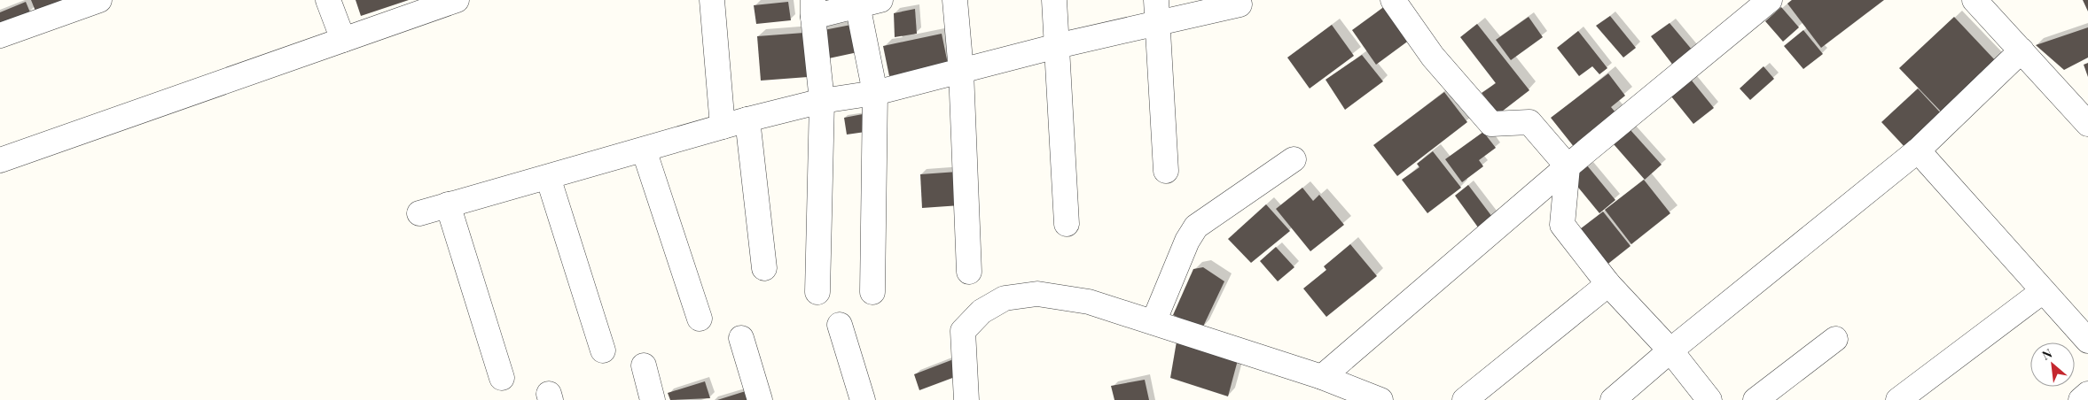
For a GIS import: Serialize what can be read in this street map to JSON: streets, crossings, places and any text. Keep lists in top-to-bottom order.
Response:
{
  "north": "top left"
}
